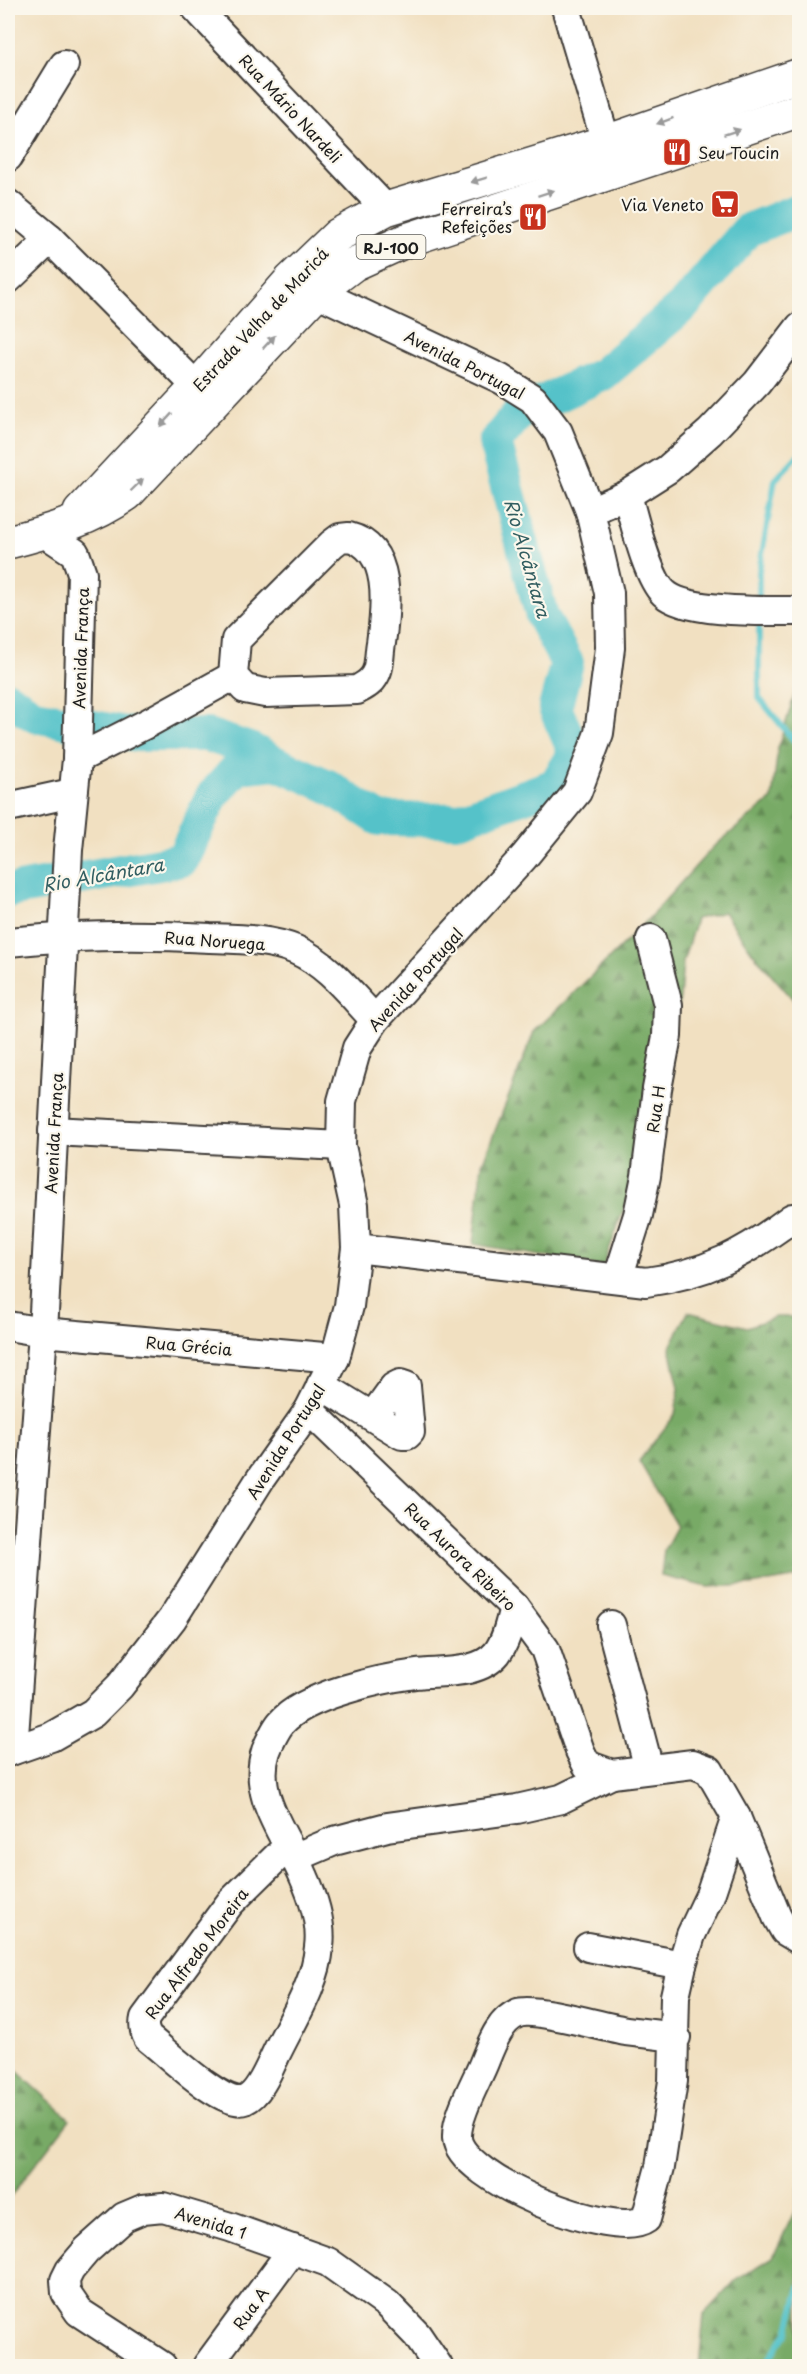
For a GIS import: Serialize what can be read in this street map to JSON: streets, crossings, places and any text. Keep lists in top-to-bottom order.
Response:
{
  "streets": {
    "main road": ["RJ-100", "Estrada Velha de Maricá"],
    "street": [
      "Rua Mário Nardeli",
      "Avenida Portugal",
      "Avenida França",
      "Rua Noruega",
      "Rua H",
      "Rua Grécia",
      "Rua Aurora Ribeiro",
      "Rua Alfredo Moreira",
      "Avenida 1",
      "Rua A"
    ]
  },
  "crossings": [
    ["Rua Mário Nardeli", "Estrada Velha de Maricá"],
    ["Estrada Velha de Maricá", "Avenida Portugal"],
    ["Estrada Velha de Maricá", "Avenida França"],
    ["Avenida Portugal", "Avenida França"],
    ["Avenida Portugal", "Rua Noruega"],
    ["Avenida Portugal", "Rua Grécia"],
    ["Avenida Portugal", "Rua Aurora Ribeiro"],
    ["Avenida França", "Rua Noruega"],
    ["Avenida França", "Rua Grécia"],
    ["Rua Aurora Ribeiro", "Rua Alfredo Moreira"],
    ["Avenida 1", "Rua A"]
  ],
  "water": ["Rio Alcântara"],
  "places": {
    "restaurant": ["Seu Toucin", "Ferreira’s Refeições"],
    "supermarket": ["Via Veneto"]
  }
}
